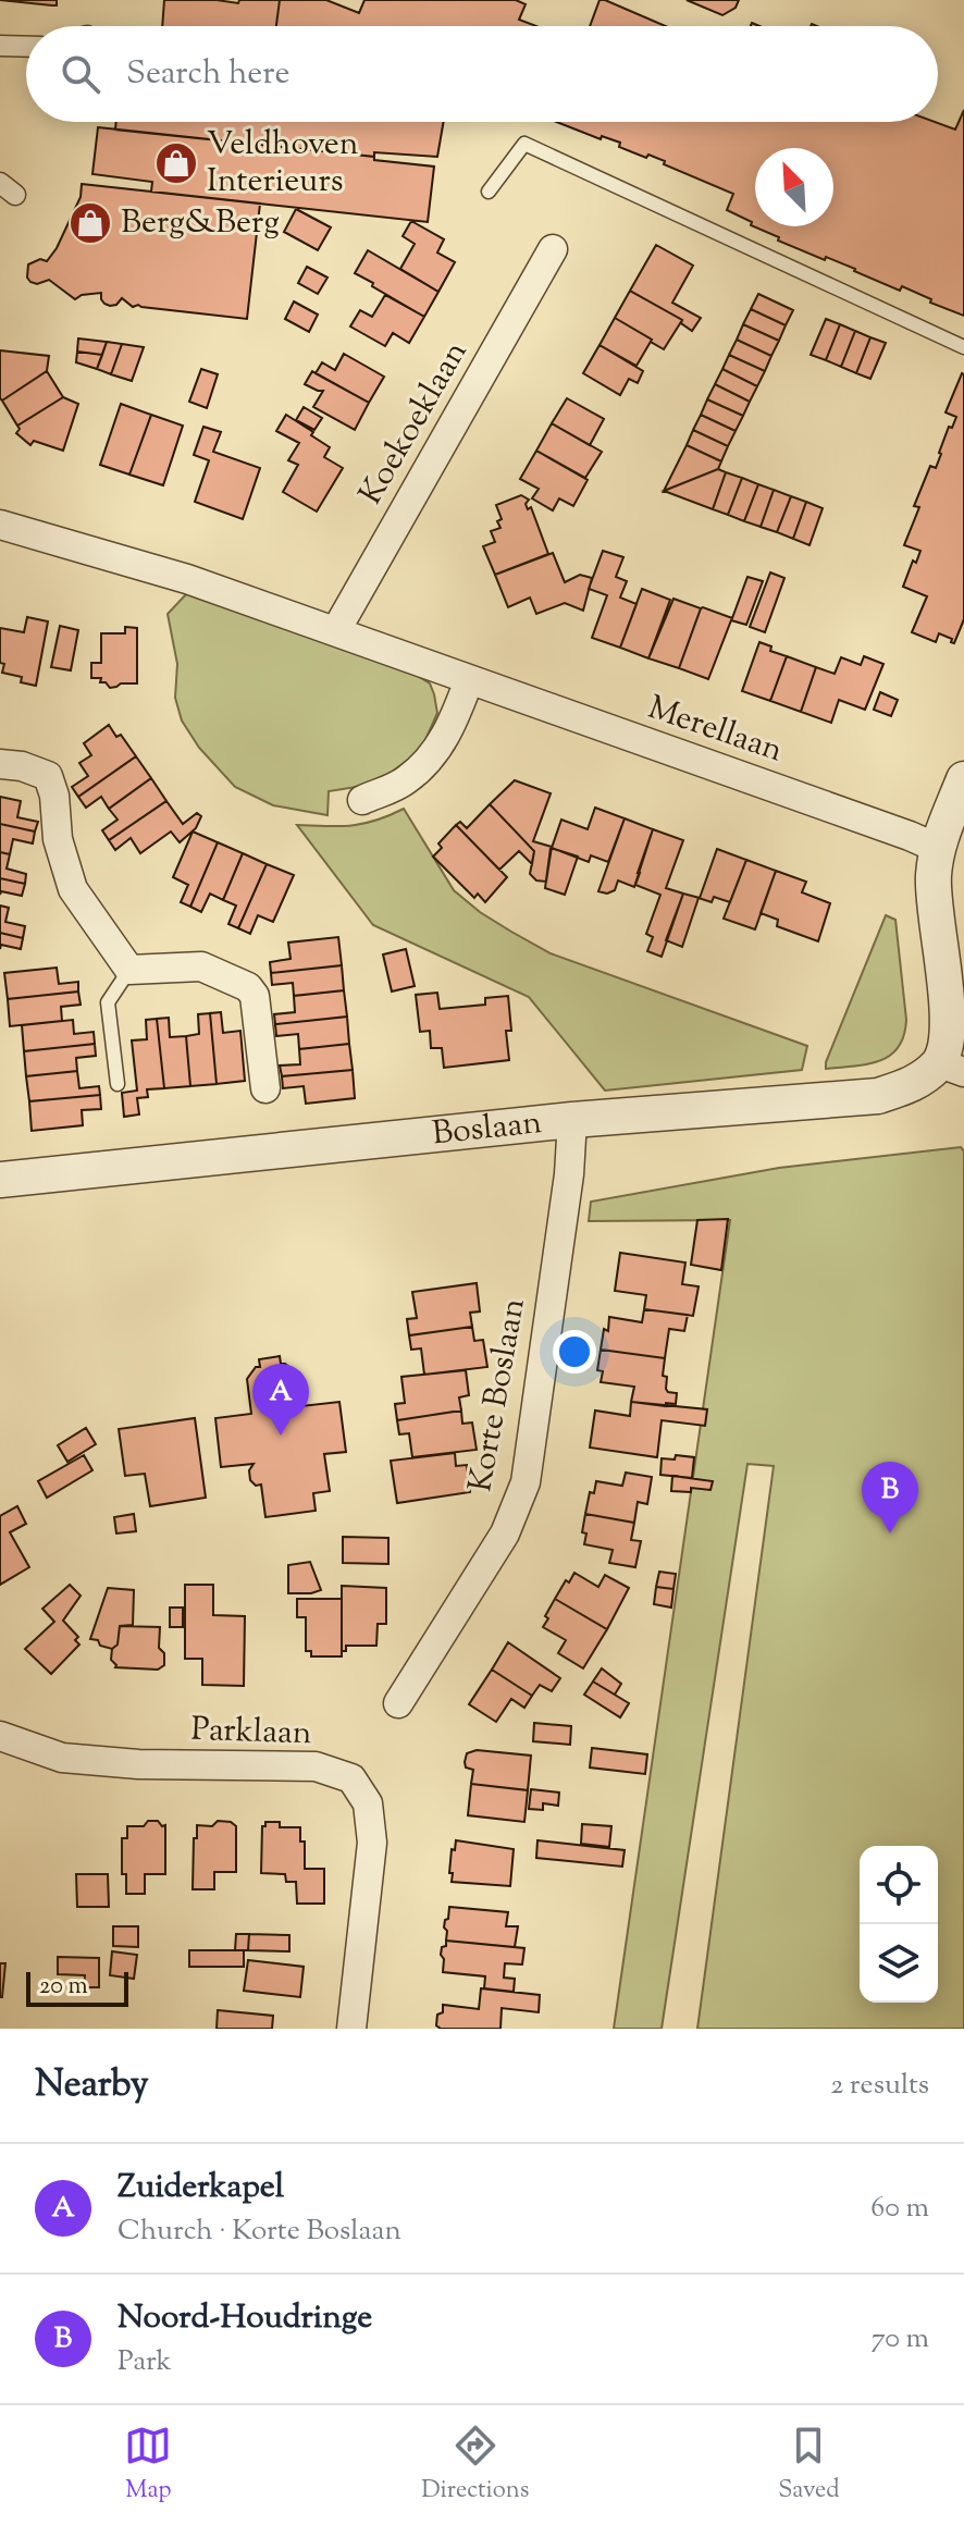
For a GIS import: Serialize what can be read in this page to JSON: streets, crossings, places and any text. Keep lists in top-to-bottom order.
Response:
{
  "streets": {
    "street": [
      "Koekoeklaan",
      "Merellaan",
      "Boslaan",
      "Korte Boslaan",
      "Parklaan"
    ]
  },
  "crossings": [
    ["Koekoeklaan", "Merellaan"],
    ["Boslaan", "Korte Boslaan"]
  ],
  "places": {
    "shop": ["Veldhoven Interieurs", "Berg&Berg"]
  },
  "scale_bar": "20 m",
  "north": "top left",
  "page": {
    "search": "Search here",
    "pins": ["A", "B"],
    "scale": "20 m",
    "heading": ["Nearby", "2 results"],
    "list": [
      {
        "mark": "A",
        "name": "Zuiderkapel",
        "note": "Church · Korte Boslaan",
        "value": "60 m"
      },
      {
        "mark": "B",
        "name": "Noord-Houdringe",
        "note": "Park",
        "value": "70 m"
      }
    ],
    "nav": ["Map", "Directions", "Saved"]
  }
}
